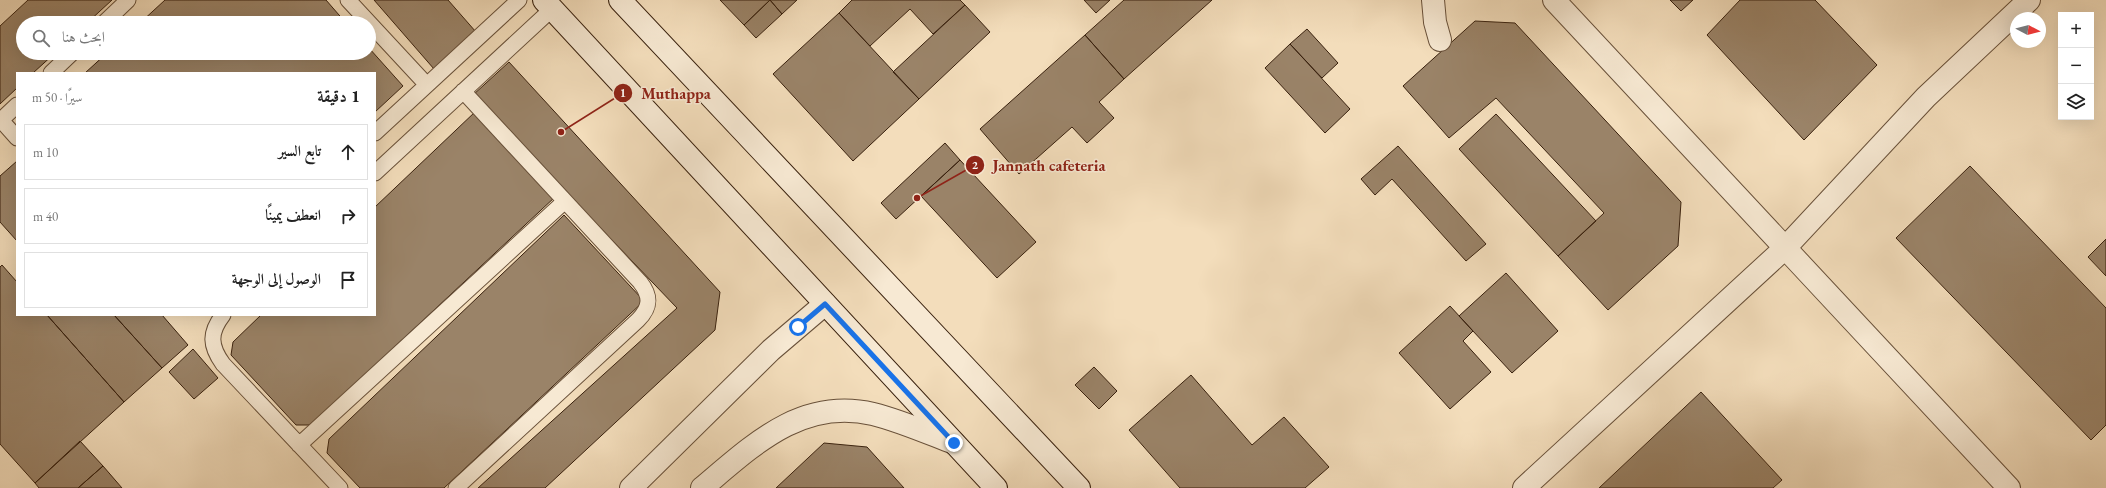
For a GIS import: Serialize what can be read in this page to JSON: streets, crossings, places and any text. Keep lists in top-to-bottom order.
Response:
{
  "places": ["Muthappa", "Jannath cafeteria"],
  "north": "right",
  "page": {
    "map_buttons": ["+", "−"],
    "search": "ابحث هنا",
    "heading": ["1 دقيقة", "سيرًا · 50 m"],
    "list": [
      ["تابع السير", "10 m"],
      ["انعطف يمينًا", "40 m"],
      "الوصول إلى الوجهة"
    ]
  }
}
